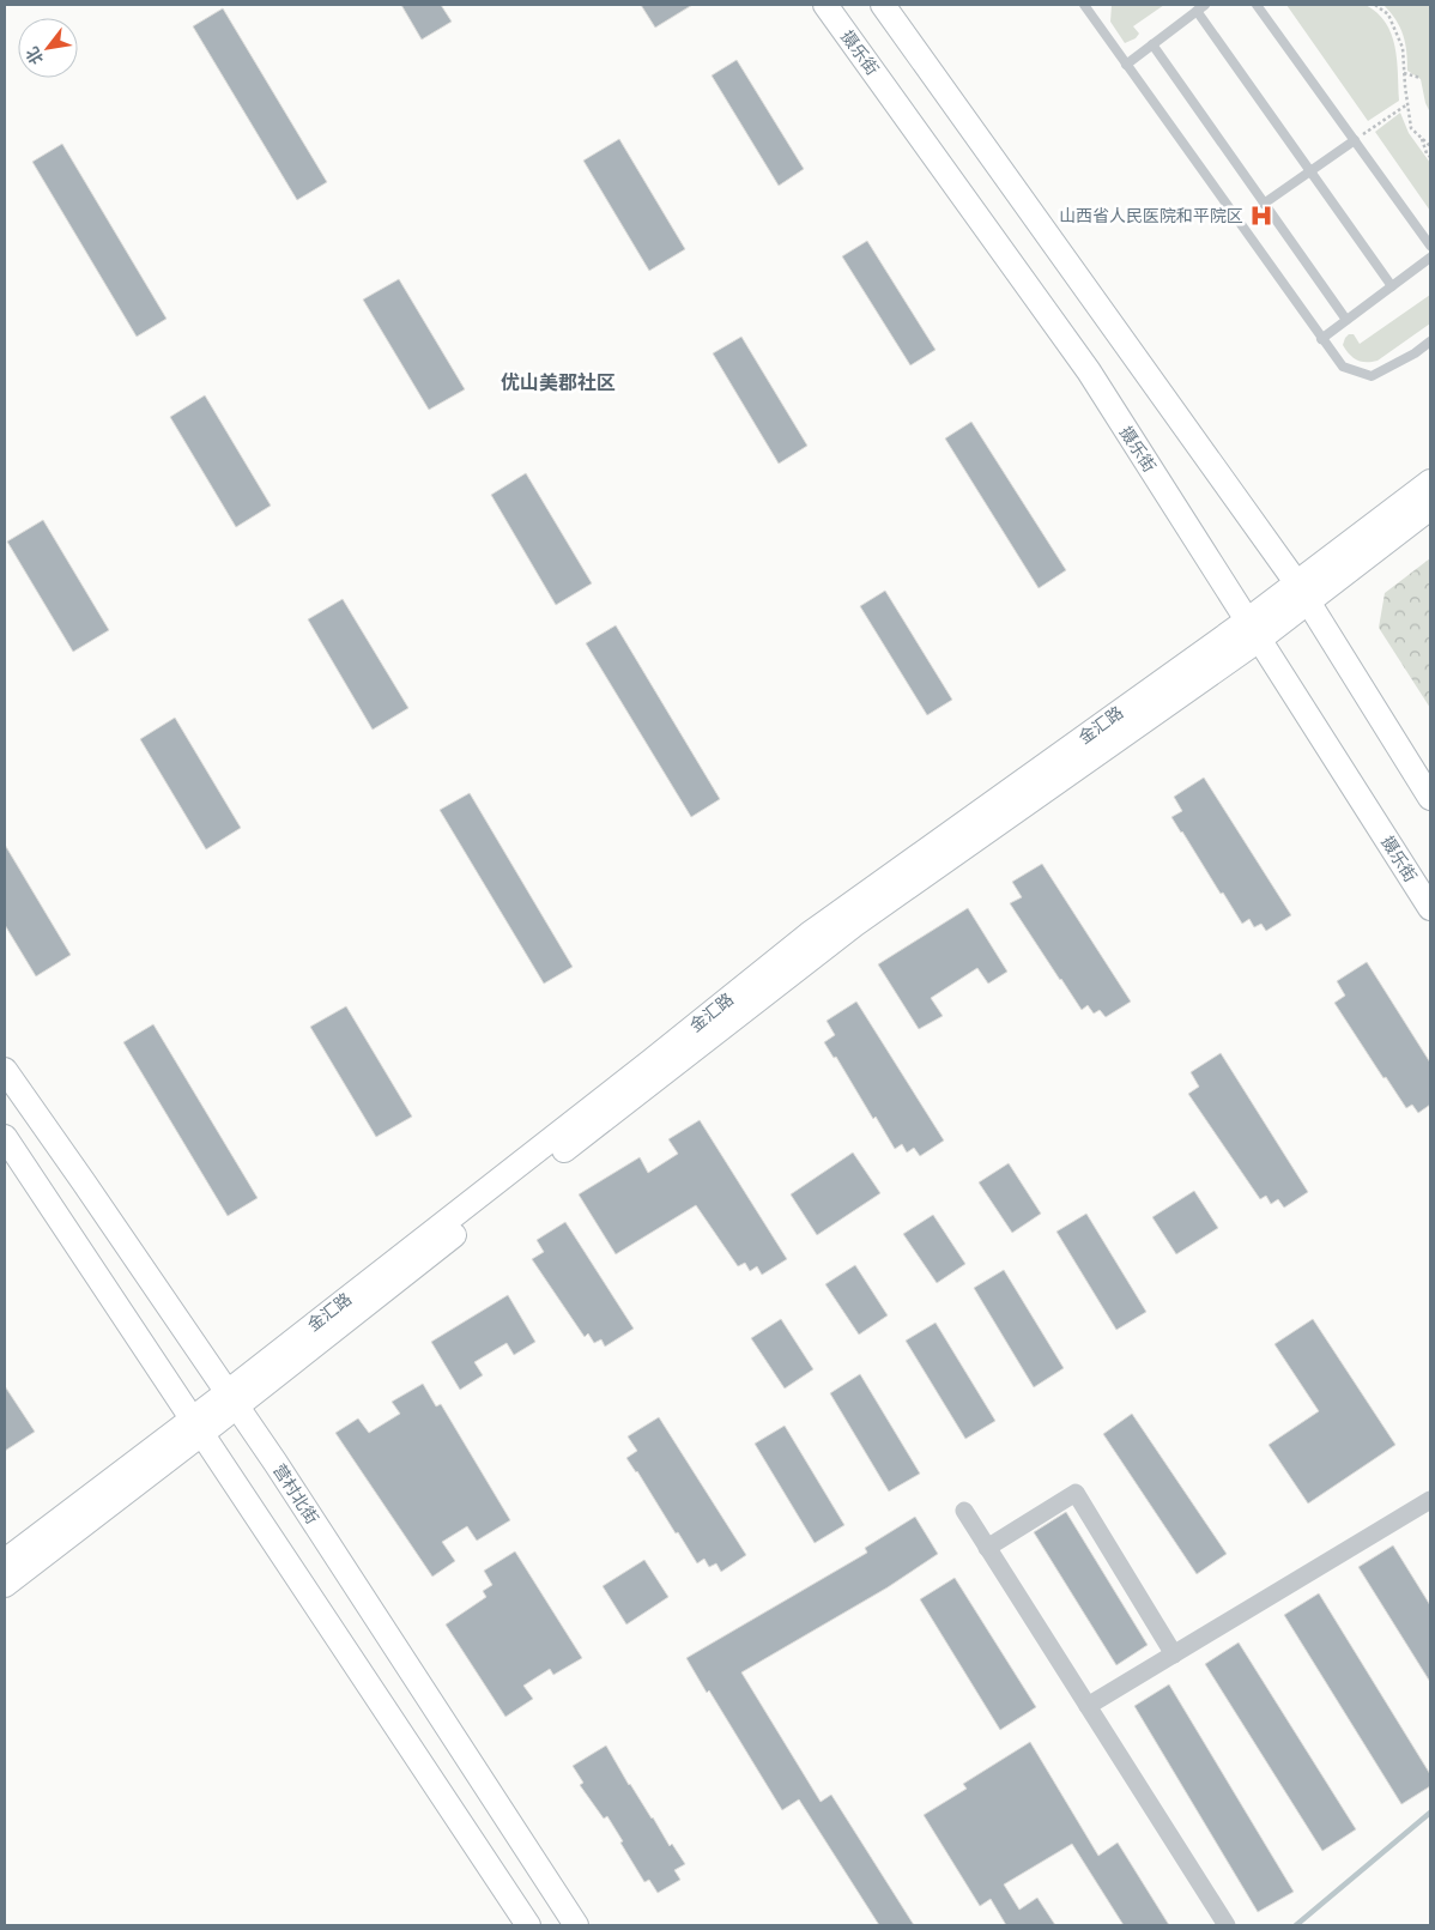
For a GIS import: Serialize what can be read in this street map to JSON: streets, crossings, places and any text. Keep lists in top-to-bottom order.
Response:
{
  "streets": {
    "street": ["摄乐街", "金汇路", "营村北街"]
  },
  "crossings": [
    ["摄乐街", "金汇路"],
    ["金汇路", "营村北街"]
  ],
  "districts": ["优山美郡社区"],
  "places": {
    "hospital": ["山西省人民医院和平院区"]
  },
  "north": "bottom left"
}
